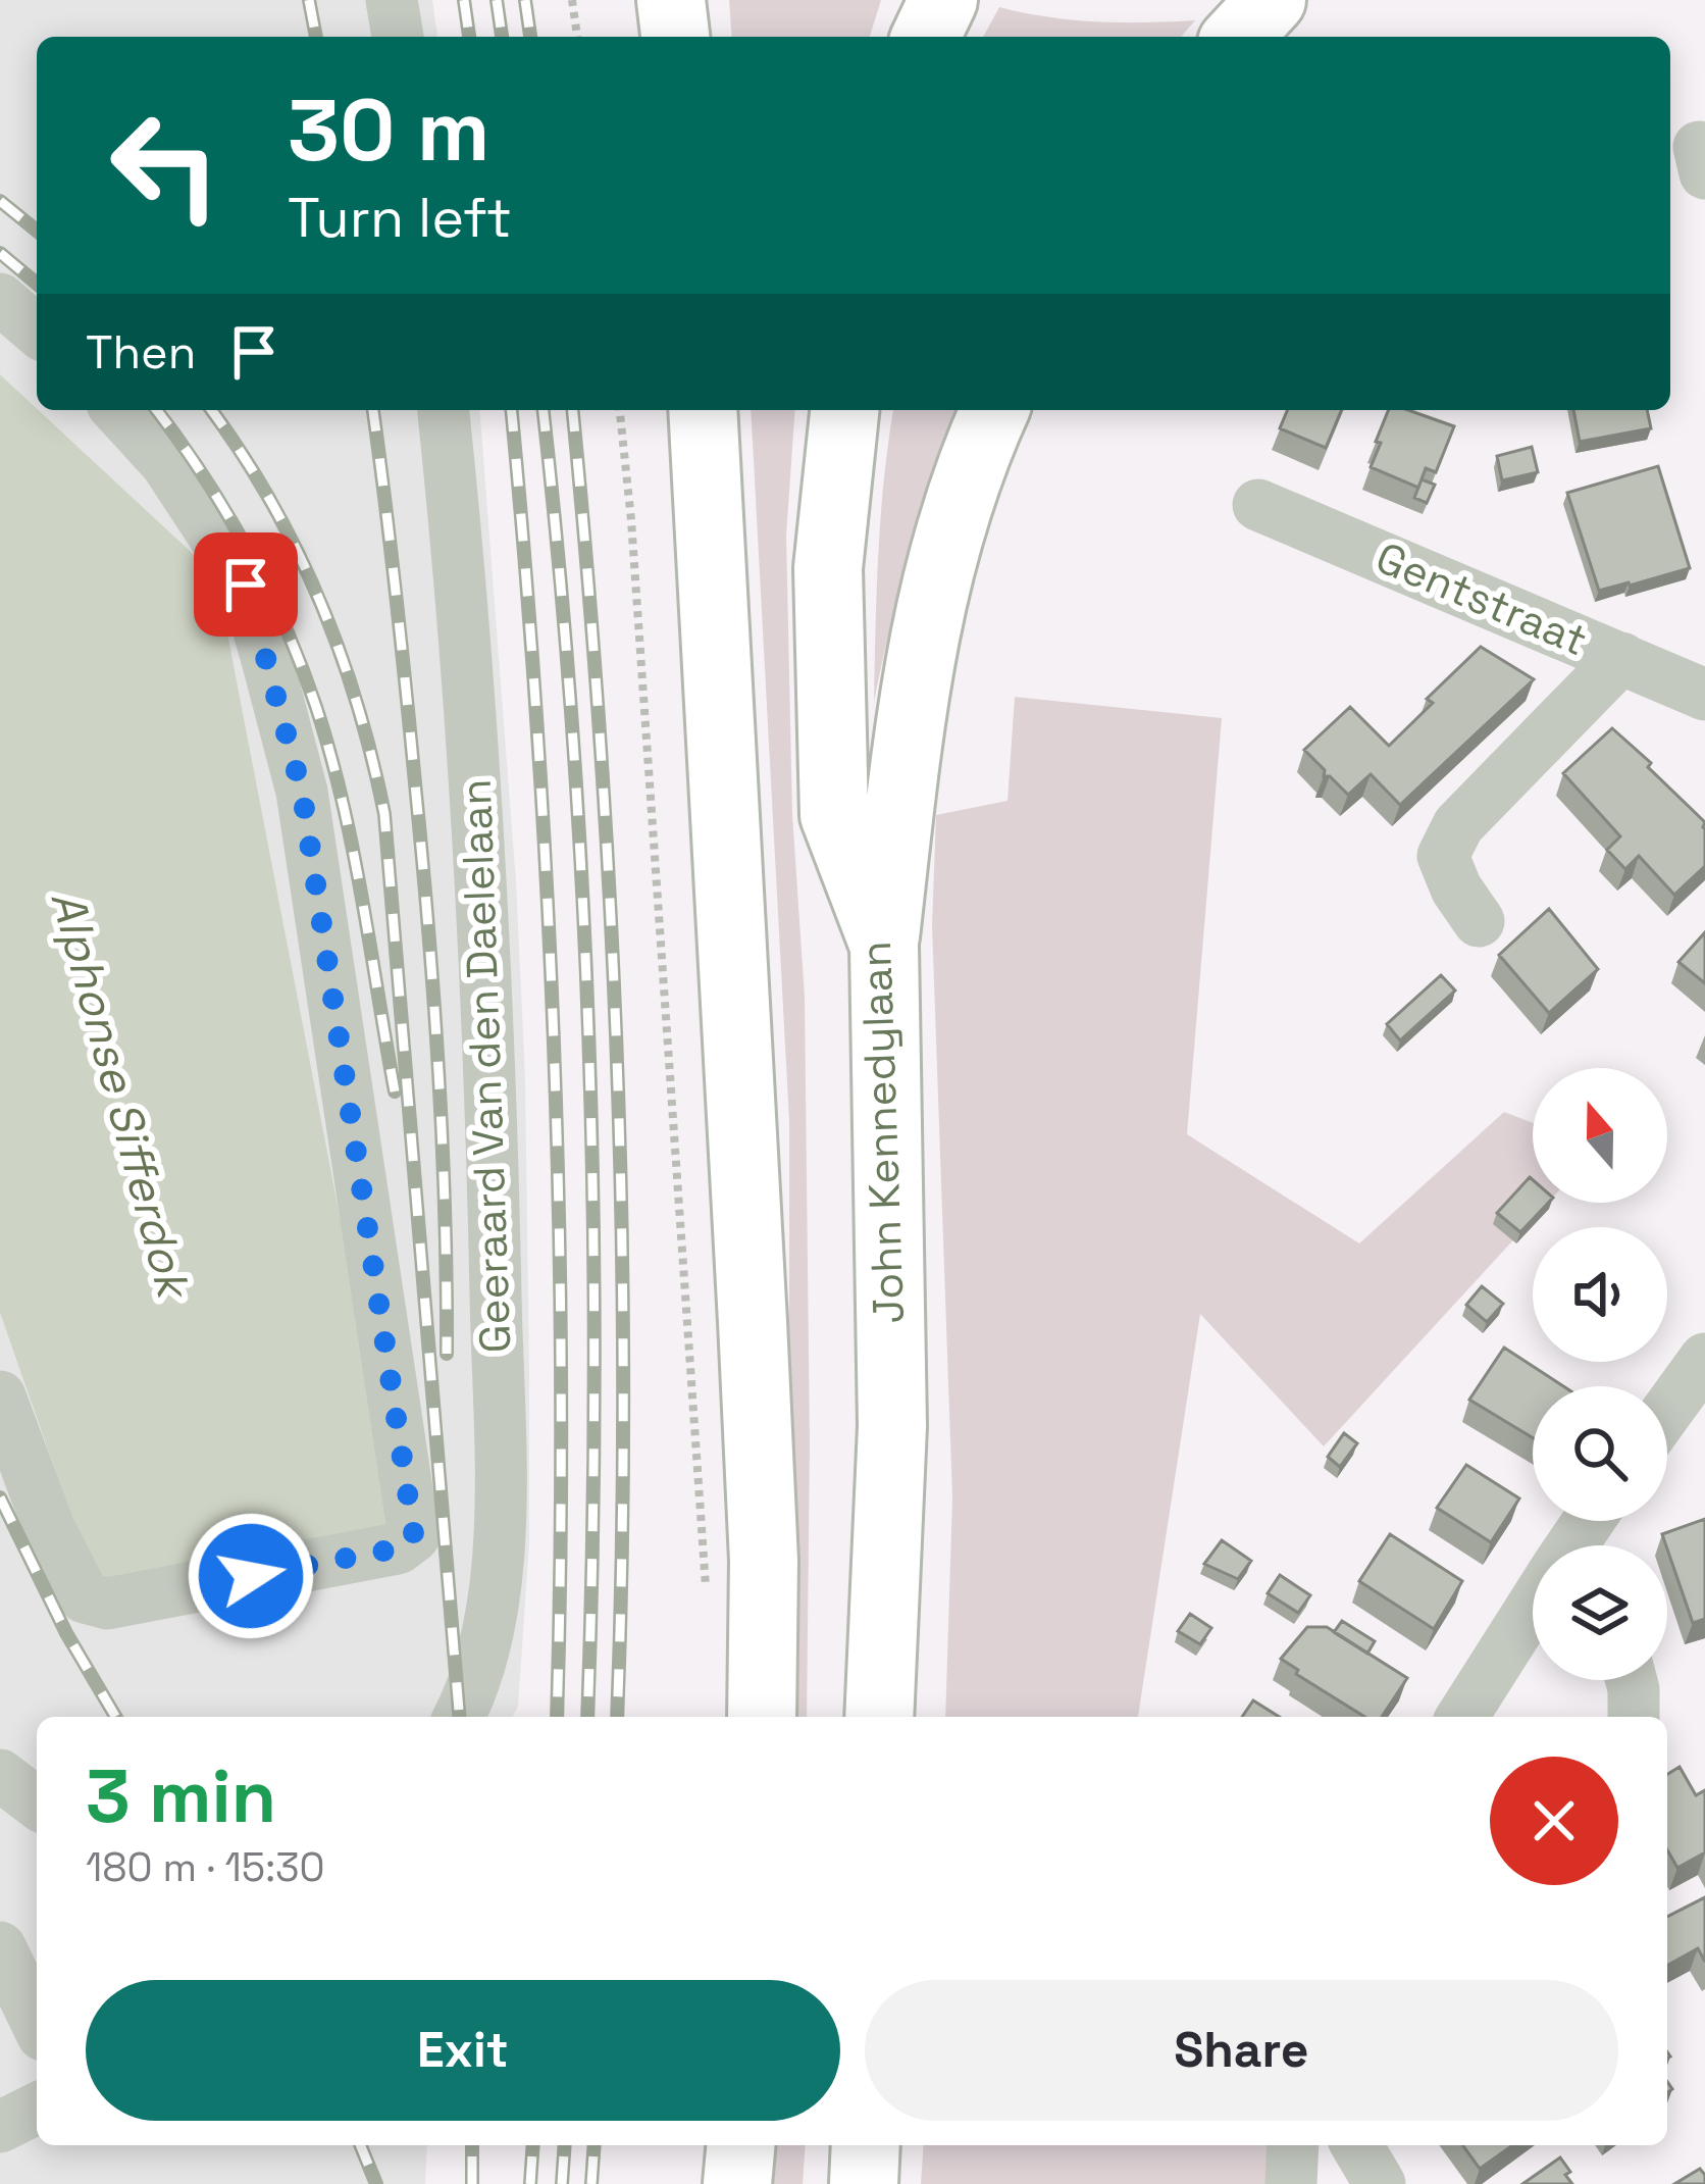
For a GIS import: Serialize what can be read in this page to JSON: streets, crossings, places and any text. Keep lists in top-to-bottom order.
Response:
{
  "streets": {
    "highway": ["John Kennedylaan"],
    "street": ["Gentstraat", "Geeraard Van den Daelelaan"]
  },
  "water": ["Alphonse Sifferdok"],
  "north": "top",
  "page": {
    "turn": ["30 m", "Turn left"],
    "then": "Then",
    "heading": ["3 min", "180 m · 15:30"],
    "buttons": ["Exit", "Share"]
  }
}
